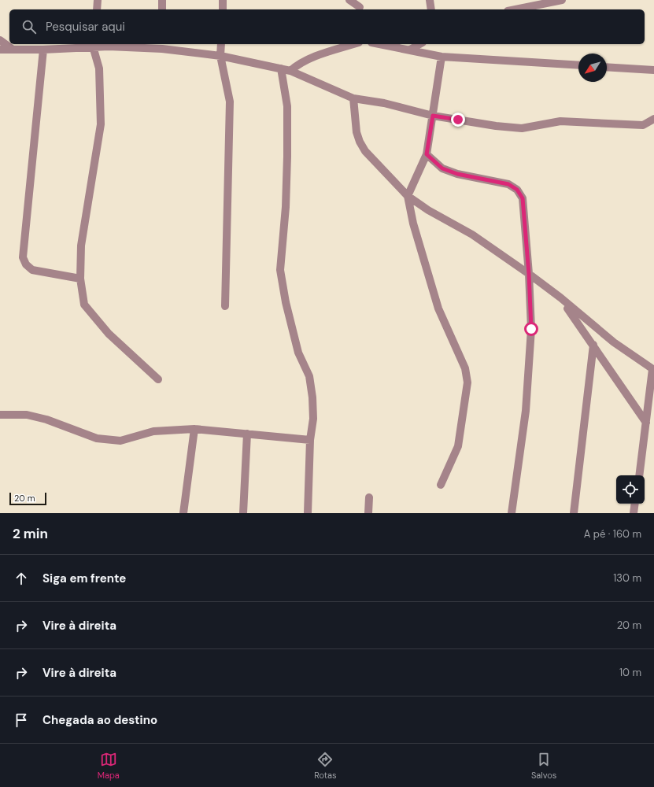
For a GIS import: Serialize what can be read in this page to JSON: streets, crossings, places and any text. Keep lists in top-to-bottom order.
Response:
{
  "scale_bar": "20 m",
  "north": "bottom left",
  "page": {
    "search": "Pesquisar aqui",
    "scale": "20 m",
    "heading": ["2 min", "A pé · 160 m"],
    "list": [
      ["Siga em frente", "130 m"],
      ["Vire à direita", "20 m"],
      ["Vire à direita", "10 m"],
      "Chegada ao destino"
    ],
    "nav": ["Mapa", "Rotas", "Salvos"]
  }
}
